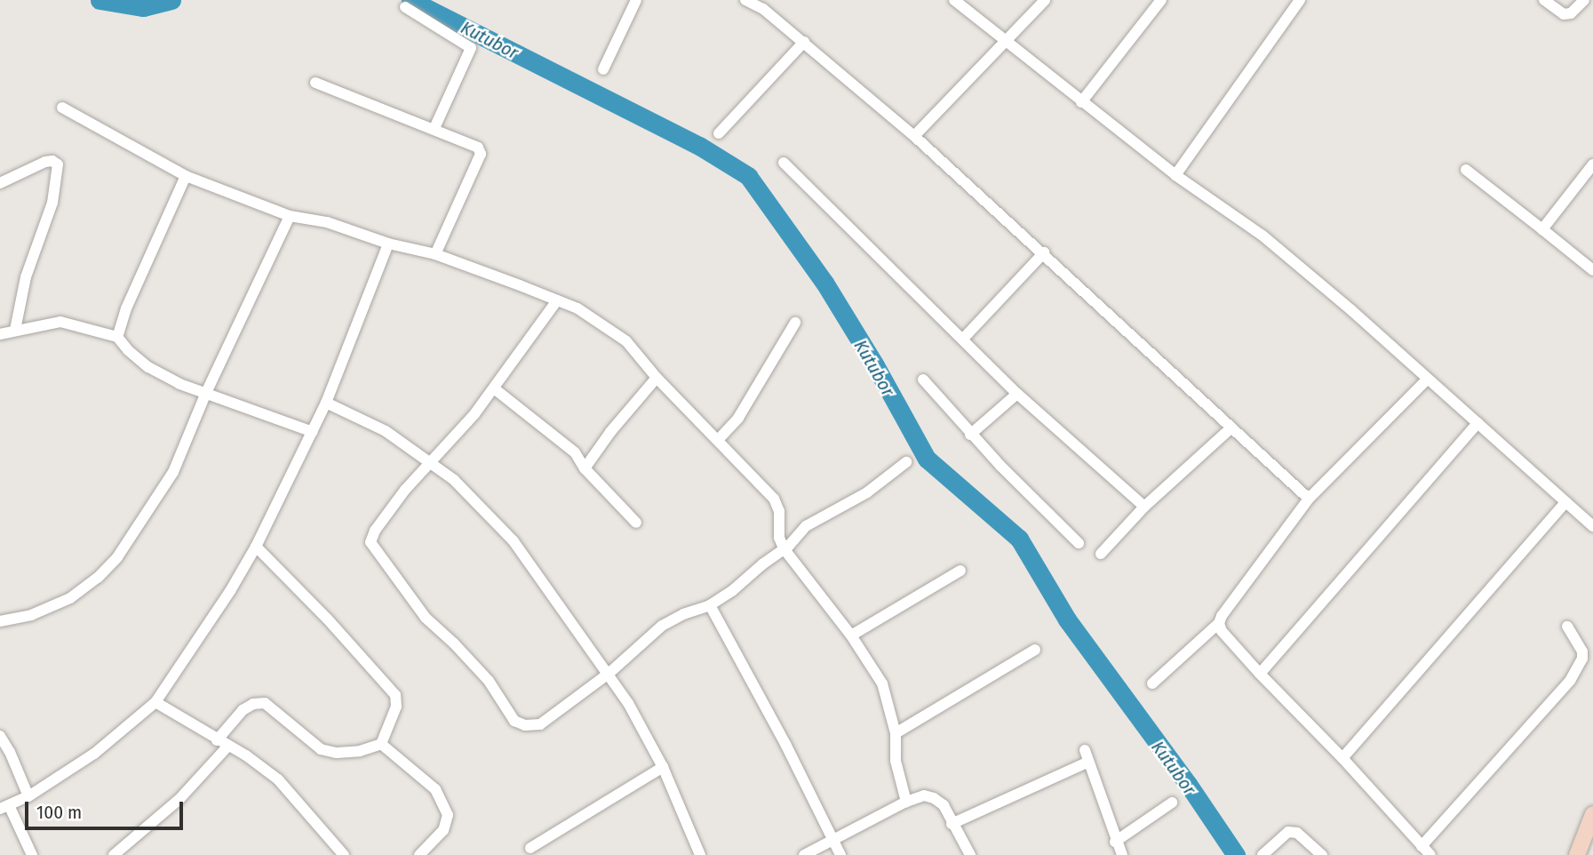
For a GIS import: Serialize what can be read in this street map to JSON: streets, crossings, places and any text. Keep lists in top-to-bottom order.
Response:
{
  "water": ["Kutubor"],
  "scale_bar": "100 m"
}
